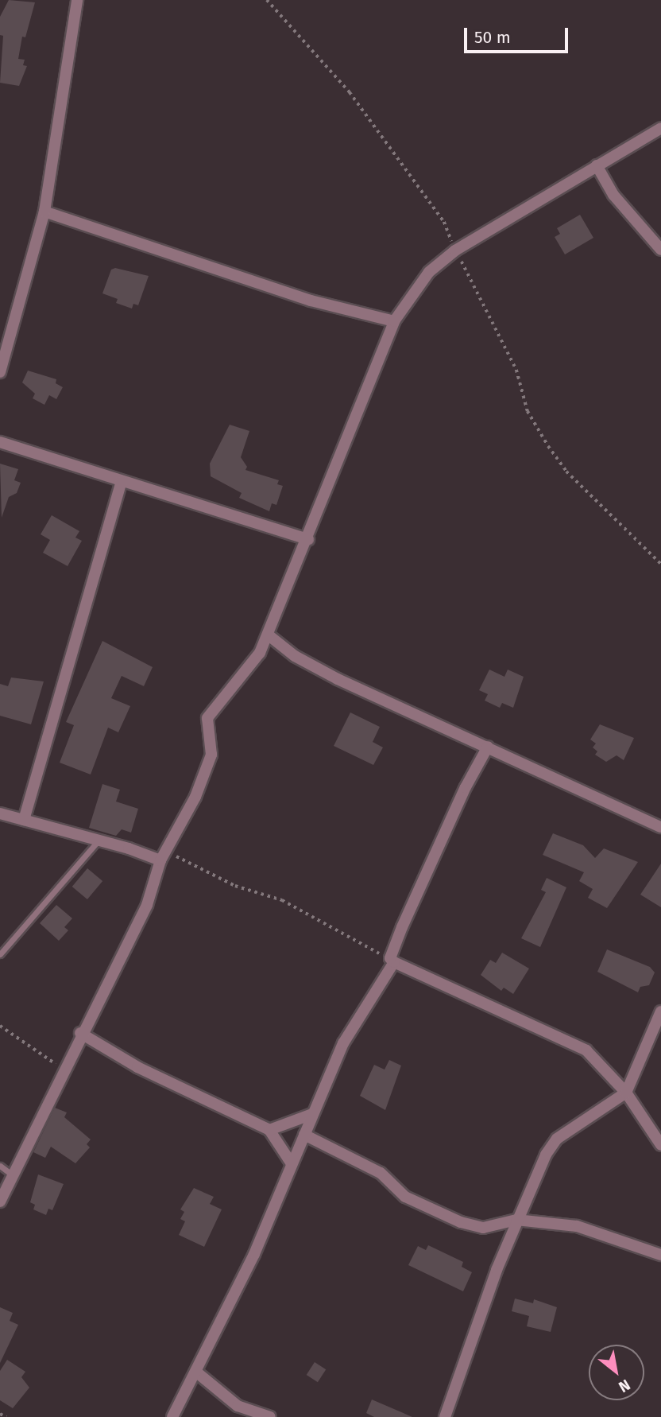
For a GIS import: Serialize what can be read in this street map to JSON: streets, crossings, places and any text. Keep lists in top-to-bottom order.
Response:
{
  "scale_bar": "50 m",
  "north": "bottom right"
}
